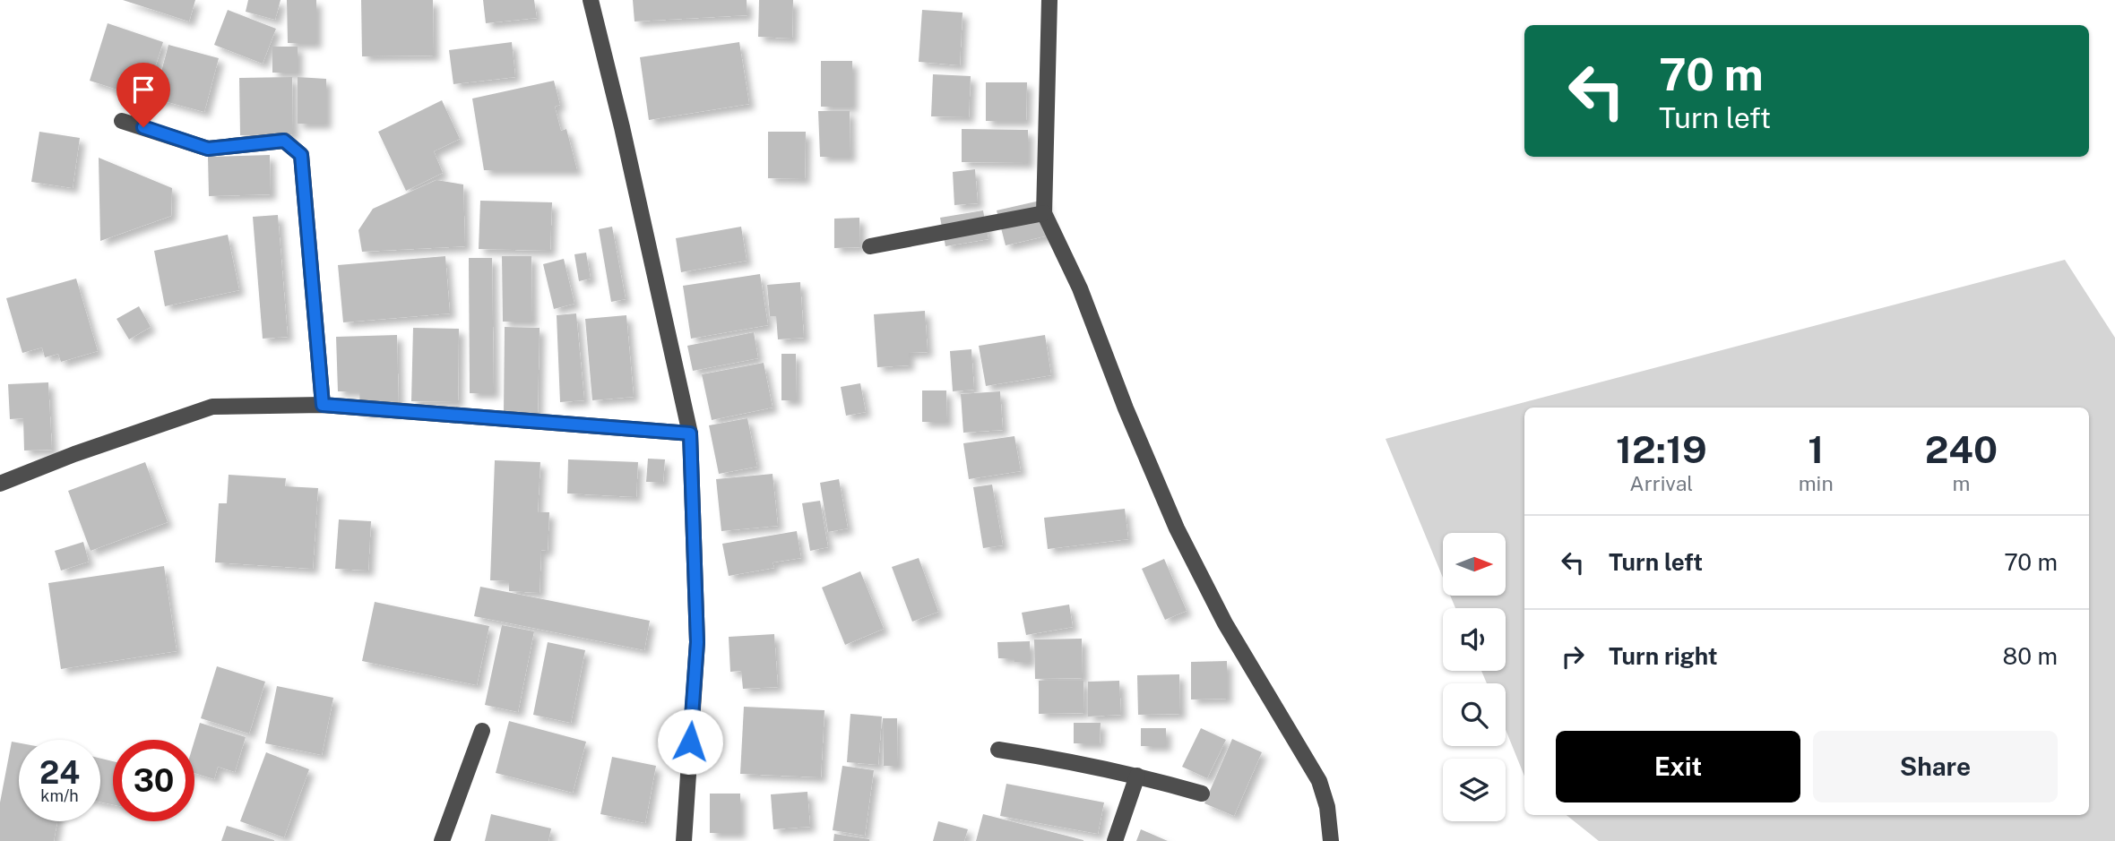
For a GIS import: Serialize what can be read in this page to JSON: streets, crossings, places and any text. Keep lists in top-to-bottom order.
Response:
{
  "north": "right",
  "page": {
    "turn": ["70 m", "Turn left"],
    "eta": [
      "12:19",
      "Arrival",
      "1",
      "min",
      "240",
      "m"
    ],
    "list": [
      {
        "name": "Turn left",
        "value": "70 m"
      },
      {
        "name": "Turn right",
        "value": "80 m"
      }
    ],
    "buttons": ["Exit", "Share"],
    "speed": "24 km/h",
    "limit": "30"
  }
}
